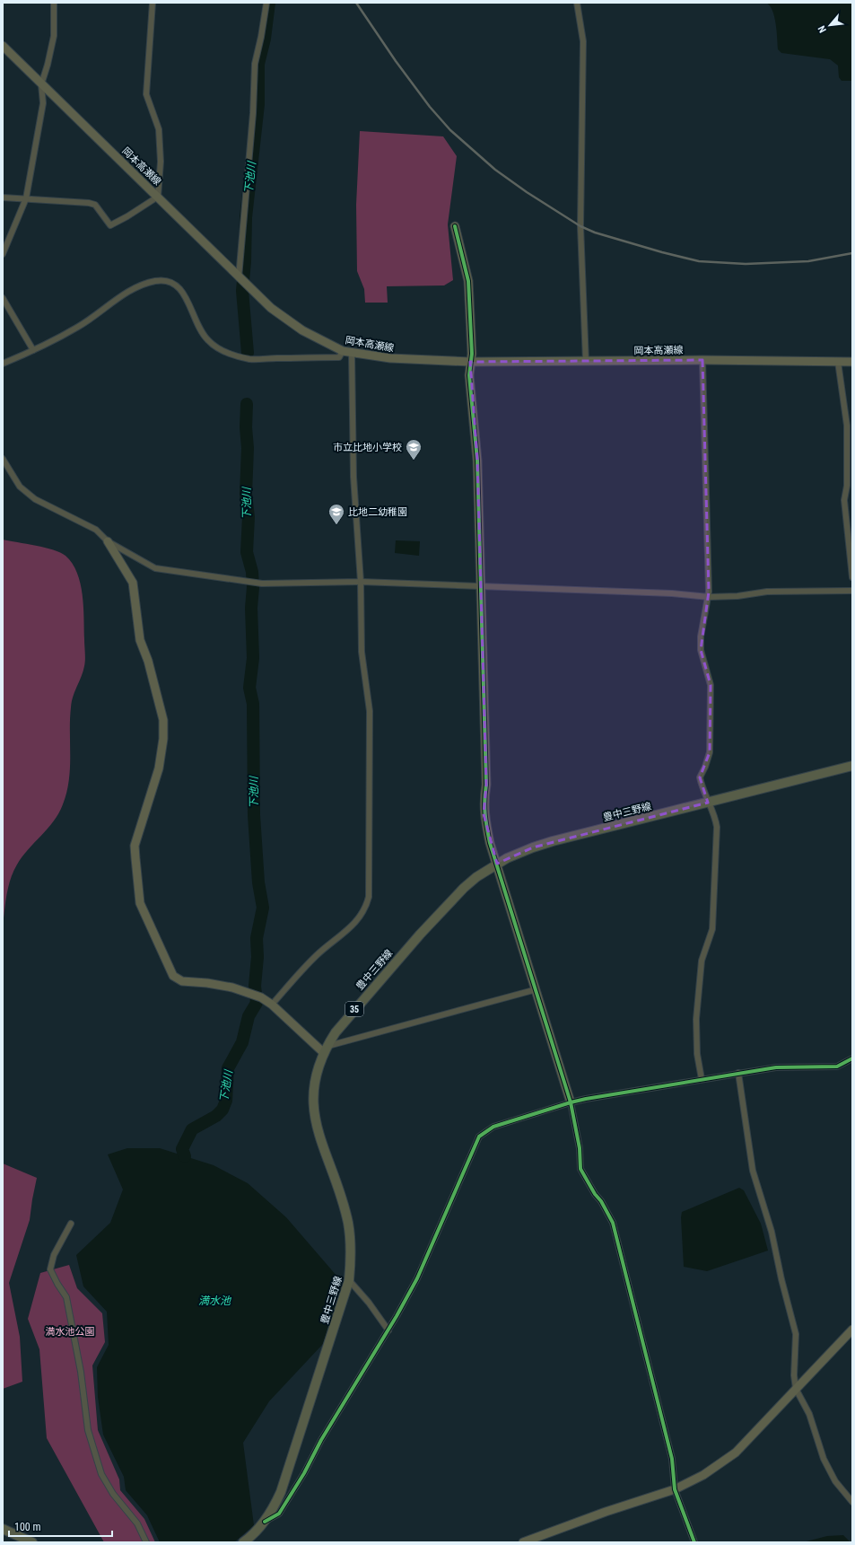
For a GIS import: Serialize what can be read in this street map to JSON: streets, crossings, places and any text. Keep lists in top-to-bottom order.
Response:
{
  "streets": {
    "main road": ["豊中三野線", "35"],
    "street": ["岡本高瀬線"]
  },
  "water": ["下池川", "満水池"],
  "parks": ["満水池公園"],
  "places": {
    "school or university": ["市立比地小学校", "比地二幼稚園"]
  },
  "scale_bar": "100 m",
  "north": "bottom left"
}
